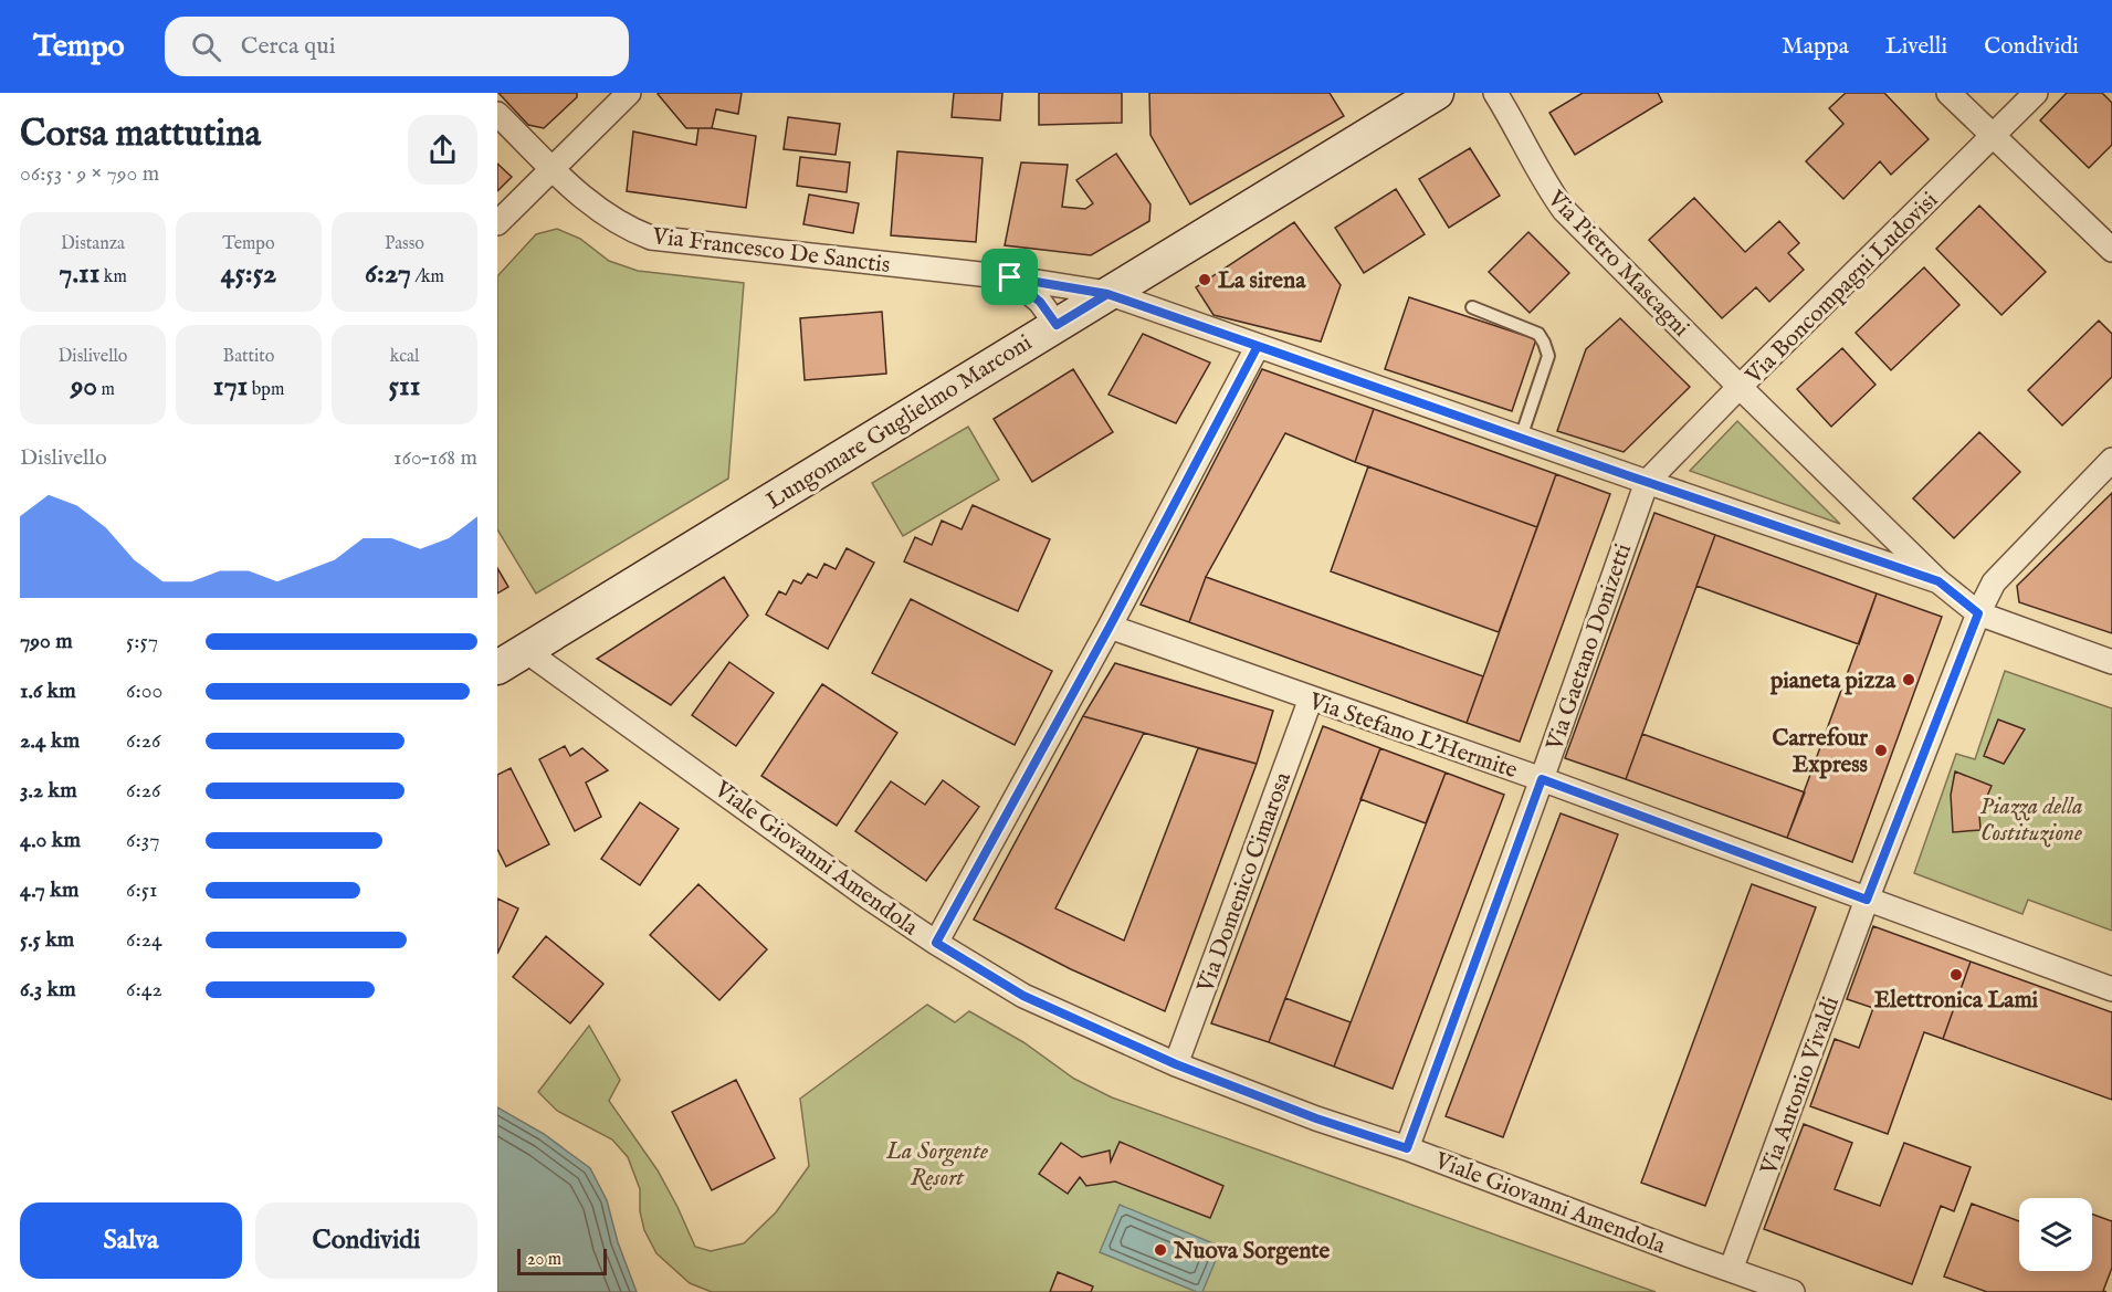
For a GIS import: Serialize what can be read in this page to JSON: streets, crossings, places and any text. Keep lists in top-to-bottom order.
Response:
{
  "streets": {
    "street": [
      "Via Francesco De Sanctis",
      "Via Pietro Mascagni",
      "Via Boncompagni Ludovisi",
      "Lungomare Guglielmo Marconi",
      "Via Gaetano Donizetti",
      "Via Stefano L'Hermite",
      "Viale Giovanni Amendola",
      "Via Domenico Cimarosa",
      "Via Antonio Vivaldi"
    ]
  },
  "crossings": [
    ["Via Francesco De Sanctis", "Via Pietro Mascagni"],
    ["Via Francesco De Sanctis", "Via Boncompagni Ludovisi"],
    ["Via Francesco De Sanctis", "Lungomare Guglielmo Marconi"],
    ["Via Francesco De Sanctis", "Via Gaetano Donizetti"],
    ["Via Pietro Mascagni", "Via Boncompagni Ludovisi"],
    ["Via Boncompagni Ludovisi", "Via Gaetano Donizetti"],
    ["Lungomare Guglielmo Marconi", "Viale Giovanni Amendola"],
    ["Via Gaetano Donizetti", "Via Stefano L'Hermite"],
    ["Via Gaetano Donizetti", "Viale Giovanni Amendola"],
    ["Via Stefano L'Hermite", "Via Domenico Cimarosa"],
    ["Via Stefano L'Hermite", "Via Antonio Vivaldi"],
    ["Viale Giovanni Amendola", "Via Domenico Cimarosa"],
    ["Viale Giovanni Amendola", "Via Antonio Vivaldi"]
  ],
  "parks": ["Piazza della Costituzione", "La Sorgente Resort"],
  "places": [
    "La sirena",
    "pianeta pizza",
    "Carrefour Express",
    "Elettronica Lami",
    "Nuova Sorgente"
  ],
  "scale_bar": "20 m",
  "page": {
    "header": "Tempo",
    "search": "Cerca qui",
    "nav": ["Mappa", "Livelli", "Condividi"],
    "heading": ["Corsa mattutina", "06:53 · 9 × 790 m"],
    "stats": [
      ["Distanza", "7.11 km"],
      ["Tempo", "45:52"],
      ["Passo", "6:27 /km"],
      ["Dislivello", "90 m"],
      ["Battito", "171 bpm"],
      ["kcal", "511"]
    ],
    "chart": ["Dislivello", "160–168 m"],
    "list": [
      {
        "name": "790 m",
        "note": "5:57"
      },
      {
        "name": "1.6 km",
        "note": "6:00"
      },
      {
        "name": "2.4 km",
        "note": "6:26"
      },
      {
        "name": "3.2 km",
        "note": "6:26"
      },
      {
        "name": "4.0 km",
        "note": "6:37"
      },
      {
        "name": "4.7 km",
        "note": "6:51"
      },
      {
        "name": "5.5 km",
        "note": "6:24"
      },
      {
        "name": "6.3 km",
        "note": "6:42"
      }
    ],
    "buttons": ["Salva", "Condividi"],
    "scale": "20 m"
  }
}
